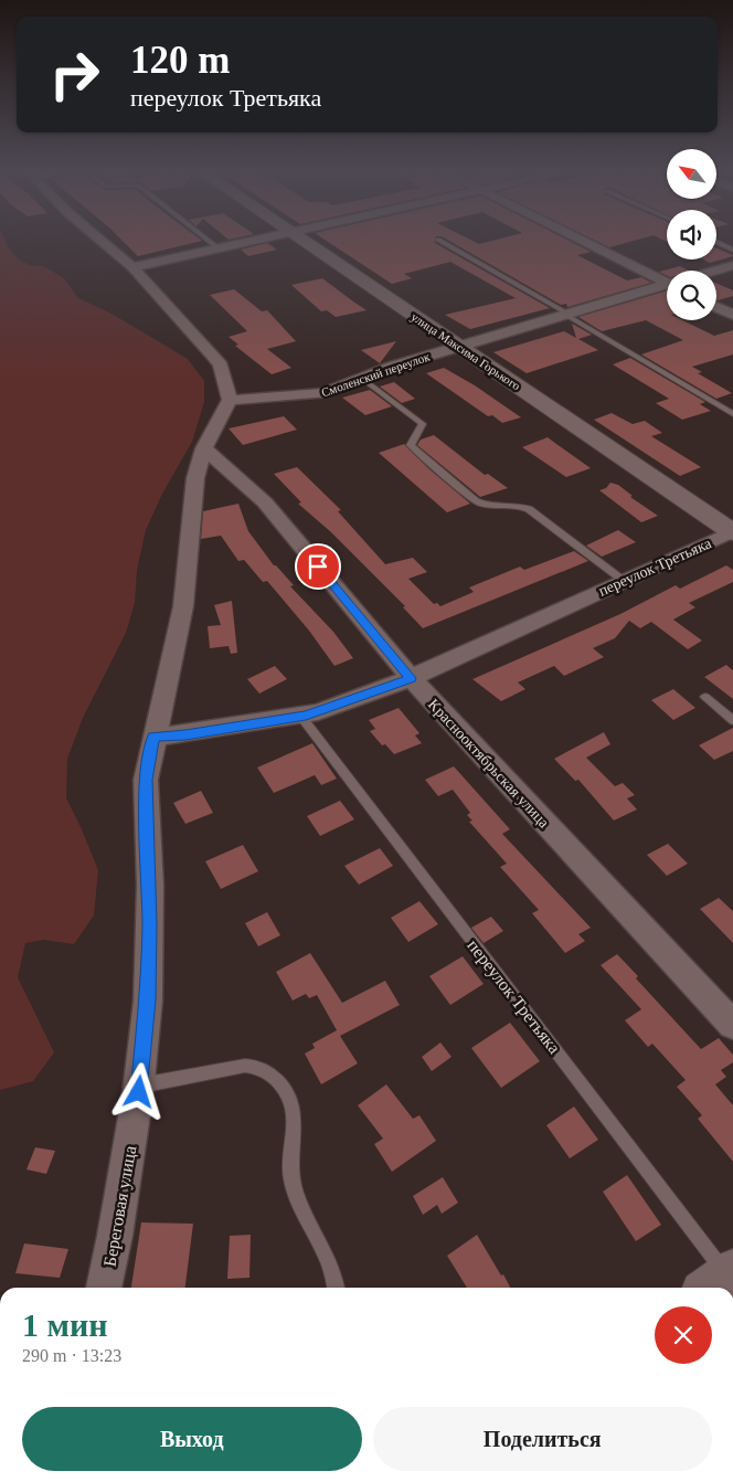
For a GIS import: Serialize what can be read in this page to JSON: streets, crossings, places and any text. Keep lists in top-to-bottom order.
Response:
{
  "streets": {
    "main road": ["улица Максима Горького"],
    "street": [
      "Смоленский переулок",
      "переулок Третьяка",
      "Краснооктябрьская улица",
      "Береговая улица"
    ]
  },
  "crossings": [
    ["улица Максима Горького", "Смоленский переулок"],
    ["улица Максима Горького", "переулок Третьяка"],
    ["переулок Третьяка", "Краснооктябрьская улица"],
    ["переулок Третьяка", "Береговая улица"]
  ],
  "north": "top left",
  "page": {
    "turn": ["120 m", "переулок Третьяка"],
    "heading": ["1 мин", "290 m · 13:23"],
    "buttons": ["Выход", "Поделиться"]
  }
}
